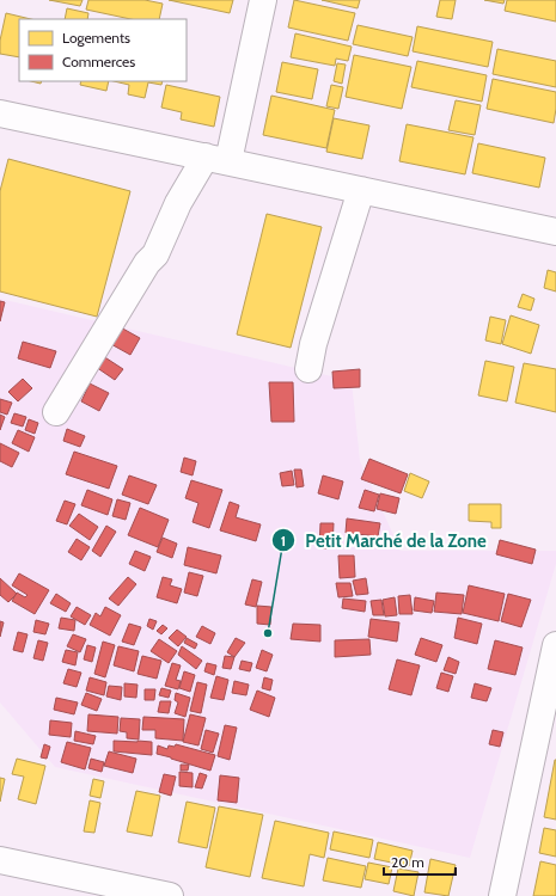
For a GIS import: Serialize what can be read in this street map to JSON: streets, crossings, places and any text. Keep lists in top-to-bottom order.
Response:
{
  "places": ["Petit Marché de la Zone"],
  "legend": ["Logements", "Commerces"],
  "scale_bar": "20 m"
}
